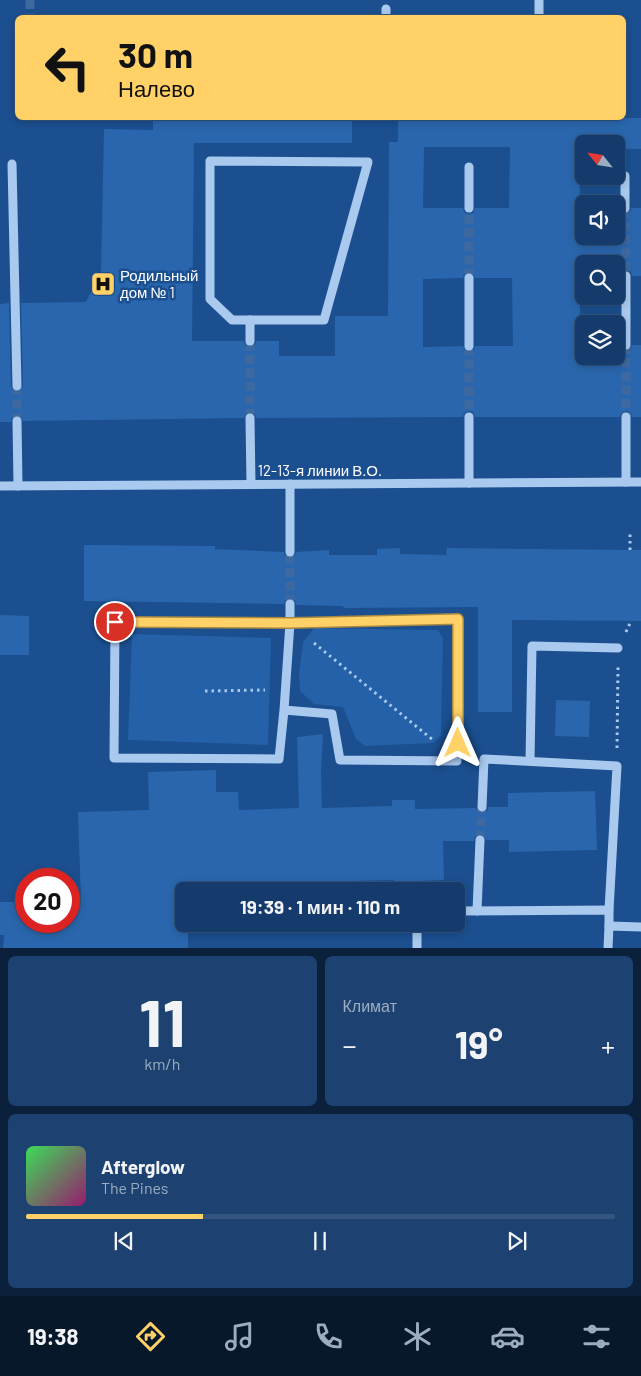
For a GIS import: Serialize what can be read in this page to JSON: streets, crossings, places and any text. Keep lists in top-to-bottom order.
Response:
{
  "streets": {
    "street": ["12-13-я линии В.О."]
  },
  "places": {
    "hospital": ["Родильный дом № 1"]
  },
  "north": "top left",
  "page": {
    "turn": ["30 m", "Налево"],
    "limit": "20",
    "trip": "19:39 · 1 мин · 110 m",
    "tile": [
      ["11", "km/h"],
      "Климат"
    ],
    "heat": ["−", "19°", "+"],
    "song": ["Afterglow", "The Pines"],
    "tabs": "19:38"
  }
}
